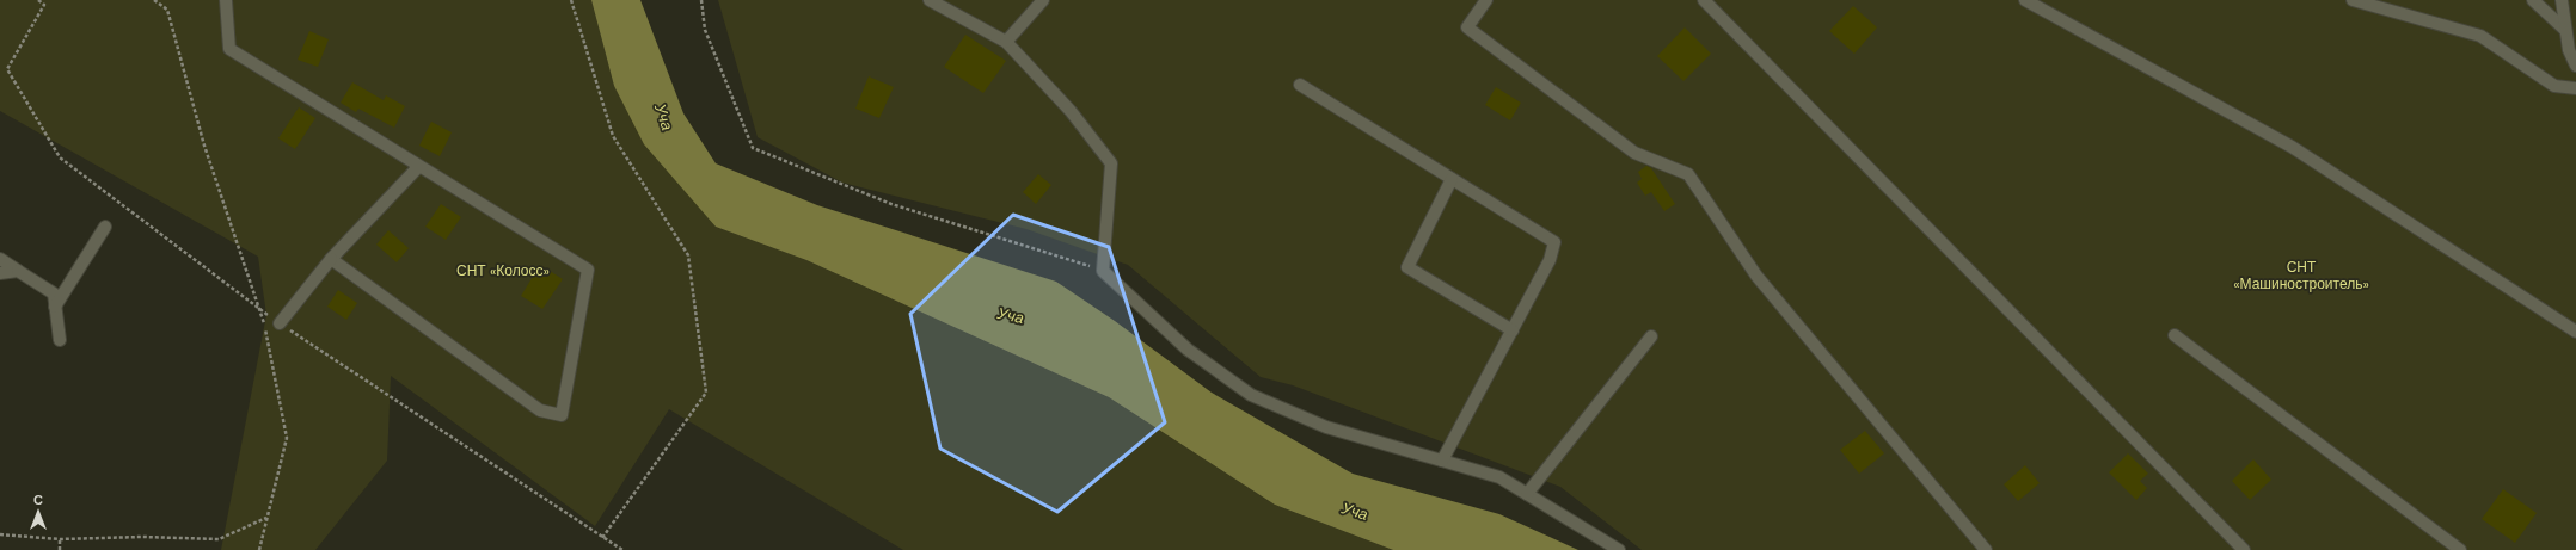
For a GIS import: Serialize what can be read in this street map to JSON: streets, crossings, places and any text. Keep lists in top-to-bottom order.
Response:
{
  "water": ["Уча"],
  "parks": ["СНТ «Машиностроитель»", "СНТ «Колосс»"],
  "north": "top"
}
